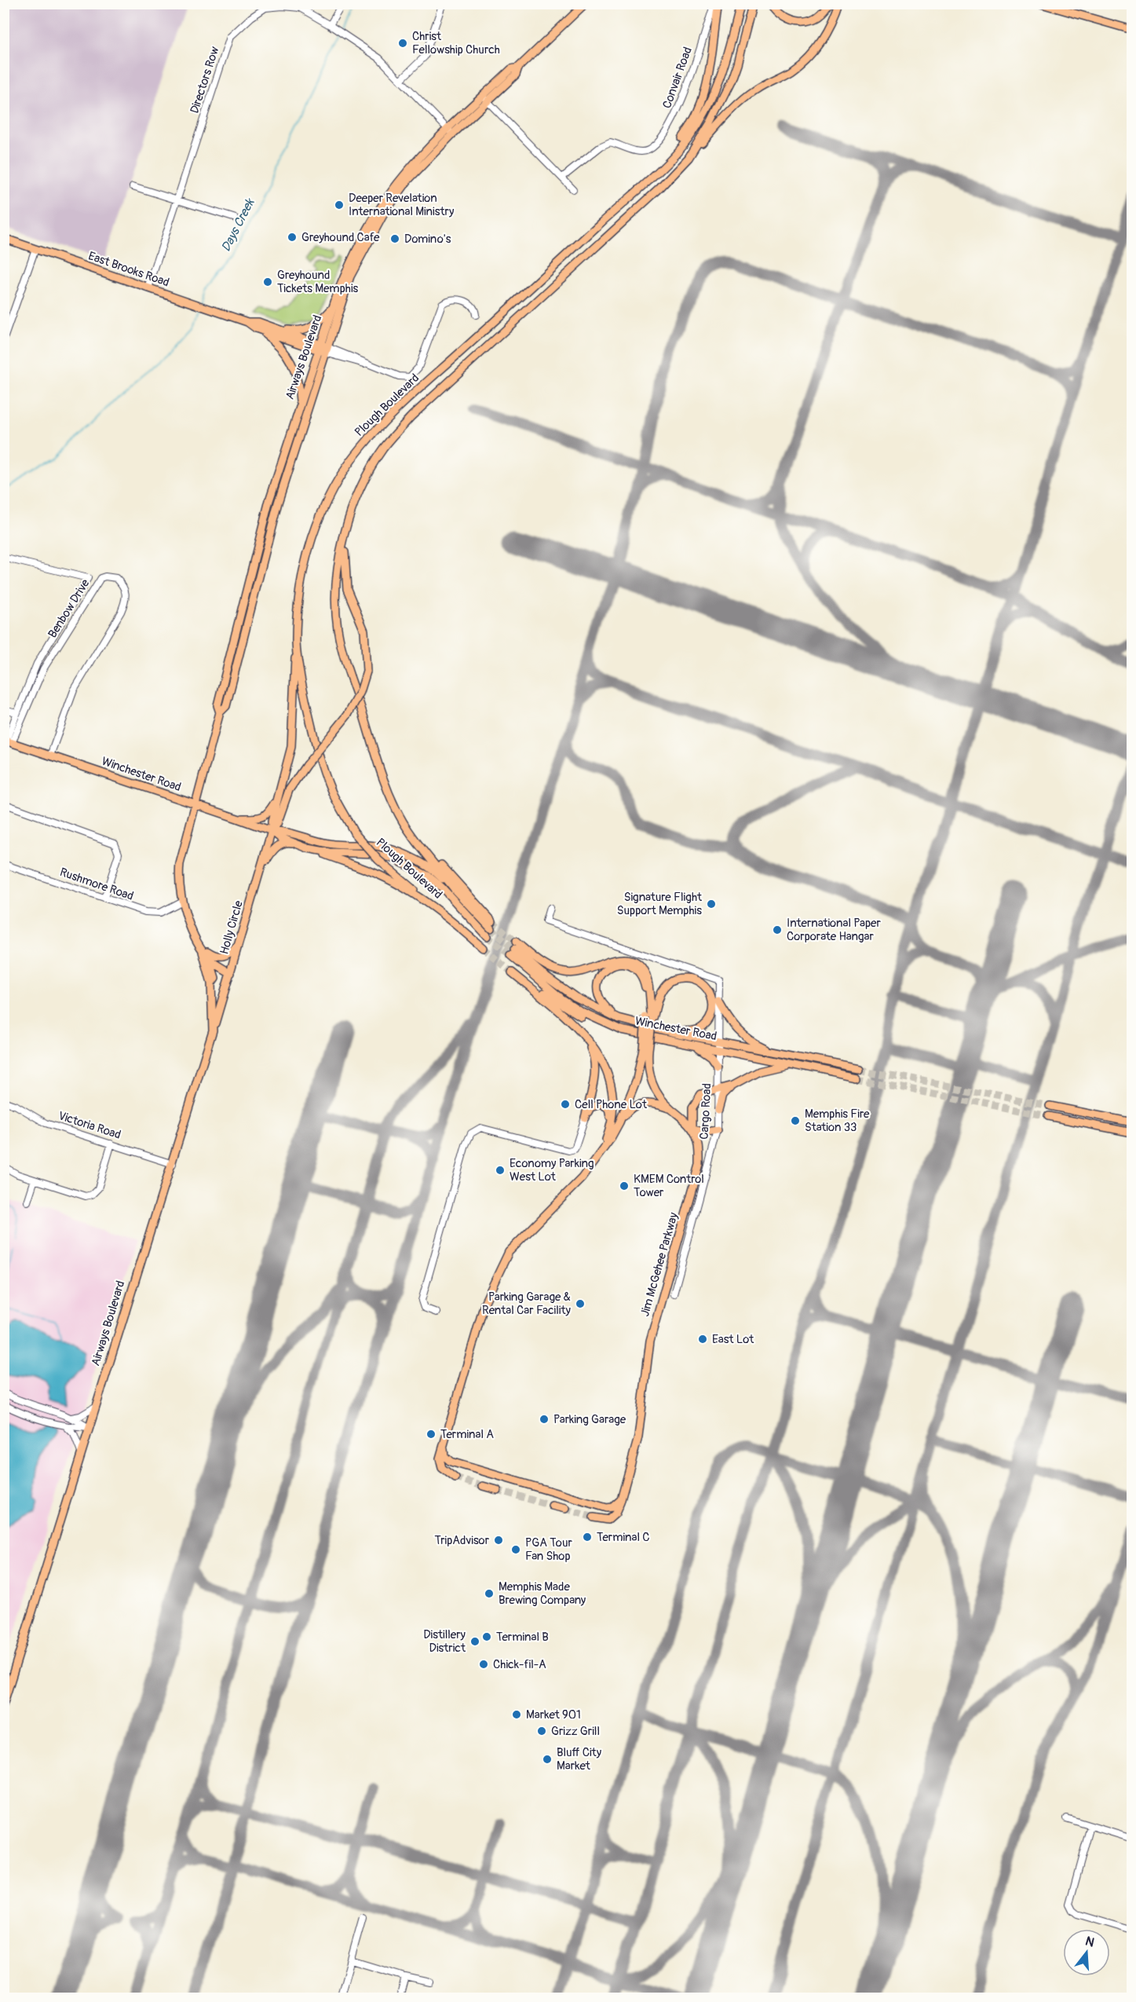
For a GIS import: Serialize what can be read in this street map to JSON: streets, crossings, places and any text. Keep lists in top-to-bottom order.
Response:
{
  "streets": {
    "main road": [
      "East Brooks Road",
      "Airways Boulevard",
      "Plough Boulevard",
      "Winchester Road",
      "Holly Circle",
      "Jim McGehee Parkway"
    ],
    "street": [
      "Convair Road",
      "Directors Row",
      "Benbow Drive",
      "Rushmore Road",
      "Cargo Road",
      "Victoria Road"
    ]
  },
  "crossings": [
    ["Directors Row", "East Brooks Road"],
    ["Directors Row", "Airways Boulevard"],
    ["East Brooks Road", "Airways Boulevard"],
    ["Airways Boulevard", "Winchester Road"],
    ["Airways Boulevard", "Rushmore Road"],
    ["Airways Boulevard", "Holly Circle"],
    ["Airways Boulevard", "Victoria Road"],
    ["Plough Boulevard", "Winchester Road"],
    ["Benbow Drive", "Winchester Road"],
    ["Winchester Road", "Holly Circle"],
    ["Winchester Road", "Cargo Road"]
  ],
  "water": ["Days Creek"],
  "places": [
    "Christ Fellowship Church",
    "Deeper Revelation International Ministry",
    "Greyhound Cafe",
    "Domino's",
    "Greyhound Tickets Memphis",
    "Signature Flight Support Memphis",
    "International Paper Corporate Hangar",
    "Cell Phone Lot",
    "Memphis Fire Station 33",
    "Economy Parking West Lot",
    "KMEM Control Tower",
    "Parking Garage & Rental Car Facility",
    "East Lot",
    "Parking Garage",
    "Terminal A",
    "Terminal C",
    "TripAdvisor",
    "PGA Tour Fan Shop",
    "Memphis Made Brewing Company",
    "Terminal B",
    "Distillery District",
    "Chick-fil-A",
    "Market 901",
    "Grizz Grill",
    "Bluff City Market"
  ],
  "north": "top"
}
